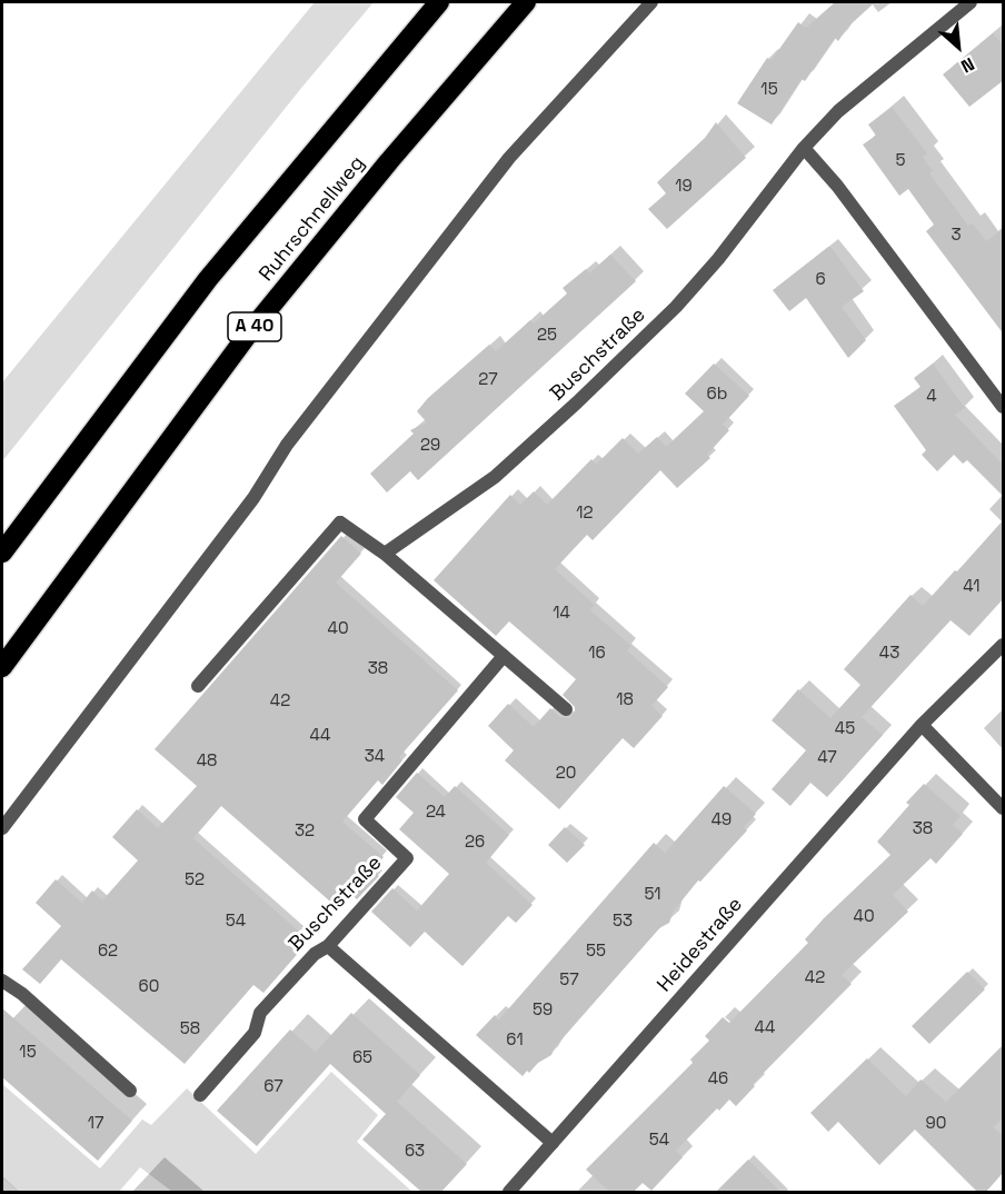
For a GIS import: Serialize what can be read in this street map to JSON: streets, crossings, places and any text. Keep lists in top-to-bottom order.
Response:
{
  "streets": {
    "highway": ["Ruhrschnellweg", "A 40"],
    "street": ["Buschstraße", "Heidestraße"]
  },
  "house_numbers": [
    "15",
    "5",
    "19",
    "3",
    "6",
    "25",
    "27",
    "6b",
    "4",
    "29",
    "12",
    "41",
    "14",
    "40",
    "16",
    "43",
    "38",
    "18",
    "42",
    "45",
    "44",
    "34",
    "47",
    "48",
    "20",
    "24",
    "49",
    "38",
    "32",
    "26",
    "52",
    "51",
    "40",
    "54",
    "53",
    "62",
    "55",
    "42",
    "57",
    "60",
    "59",
    "44",
    "58",
    "61",
    "15",
    "65",
    "46",
    "67",
    "17",
    "90",
    "54",
    "63"
  ],
  "north": "bottom right"
}
